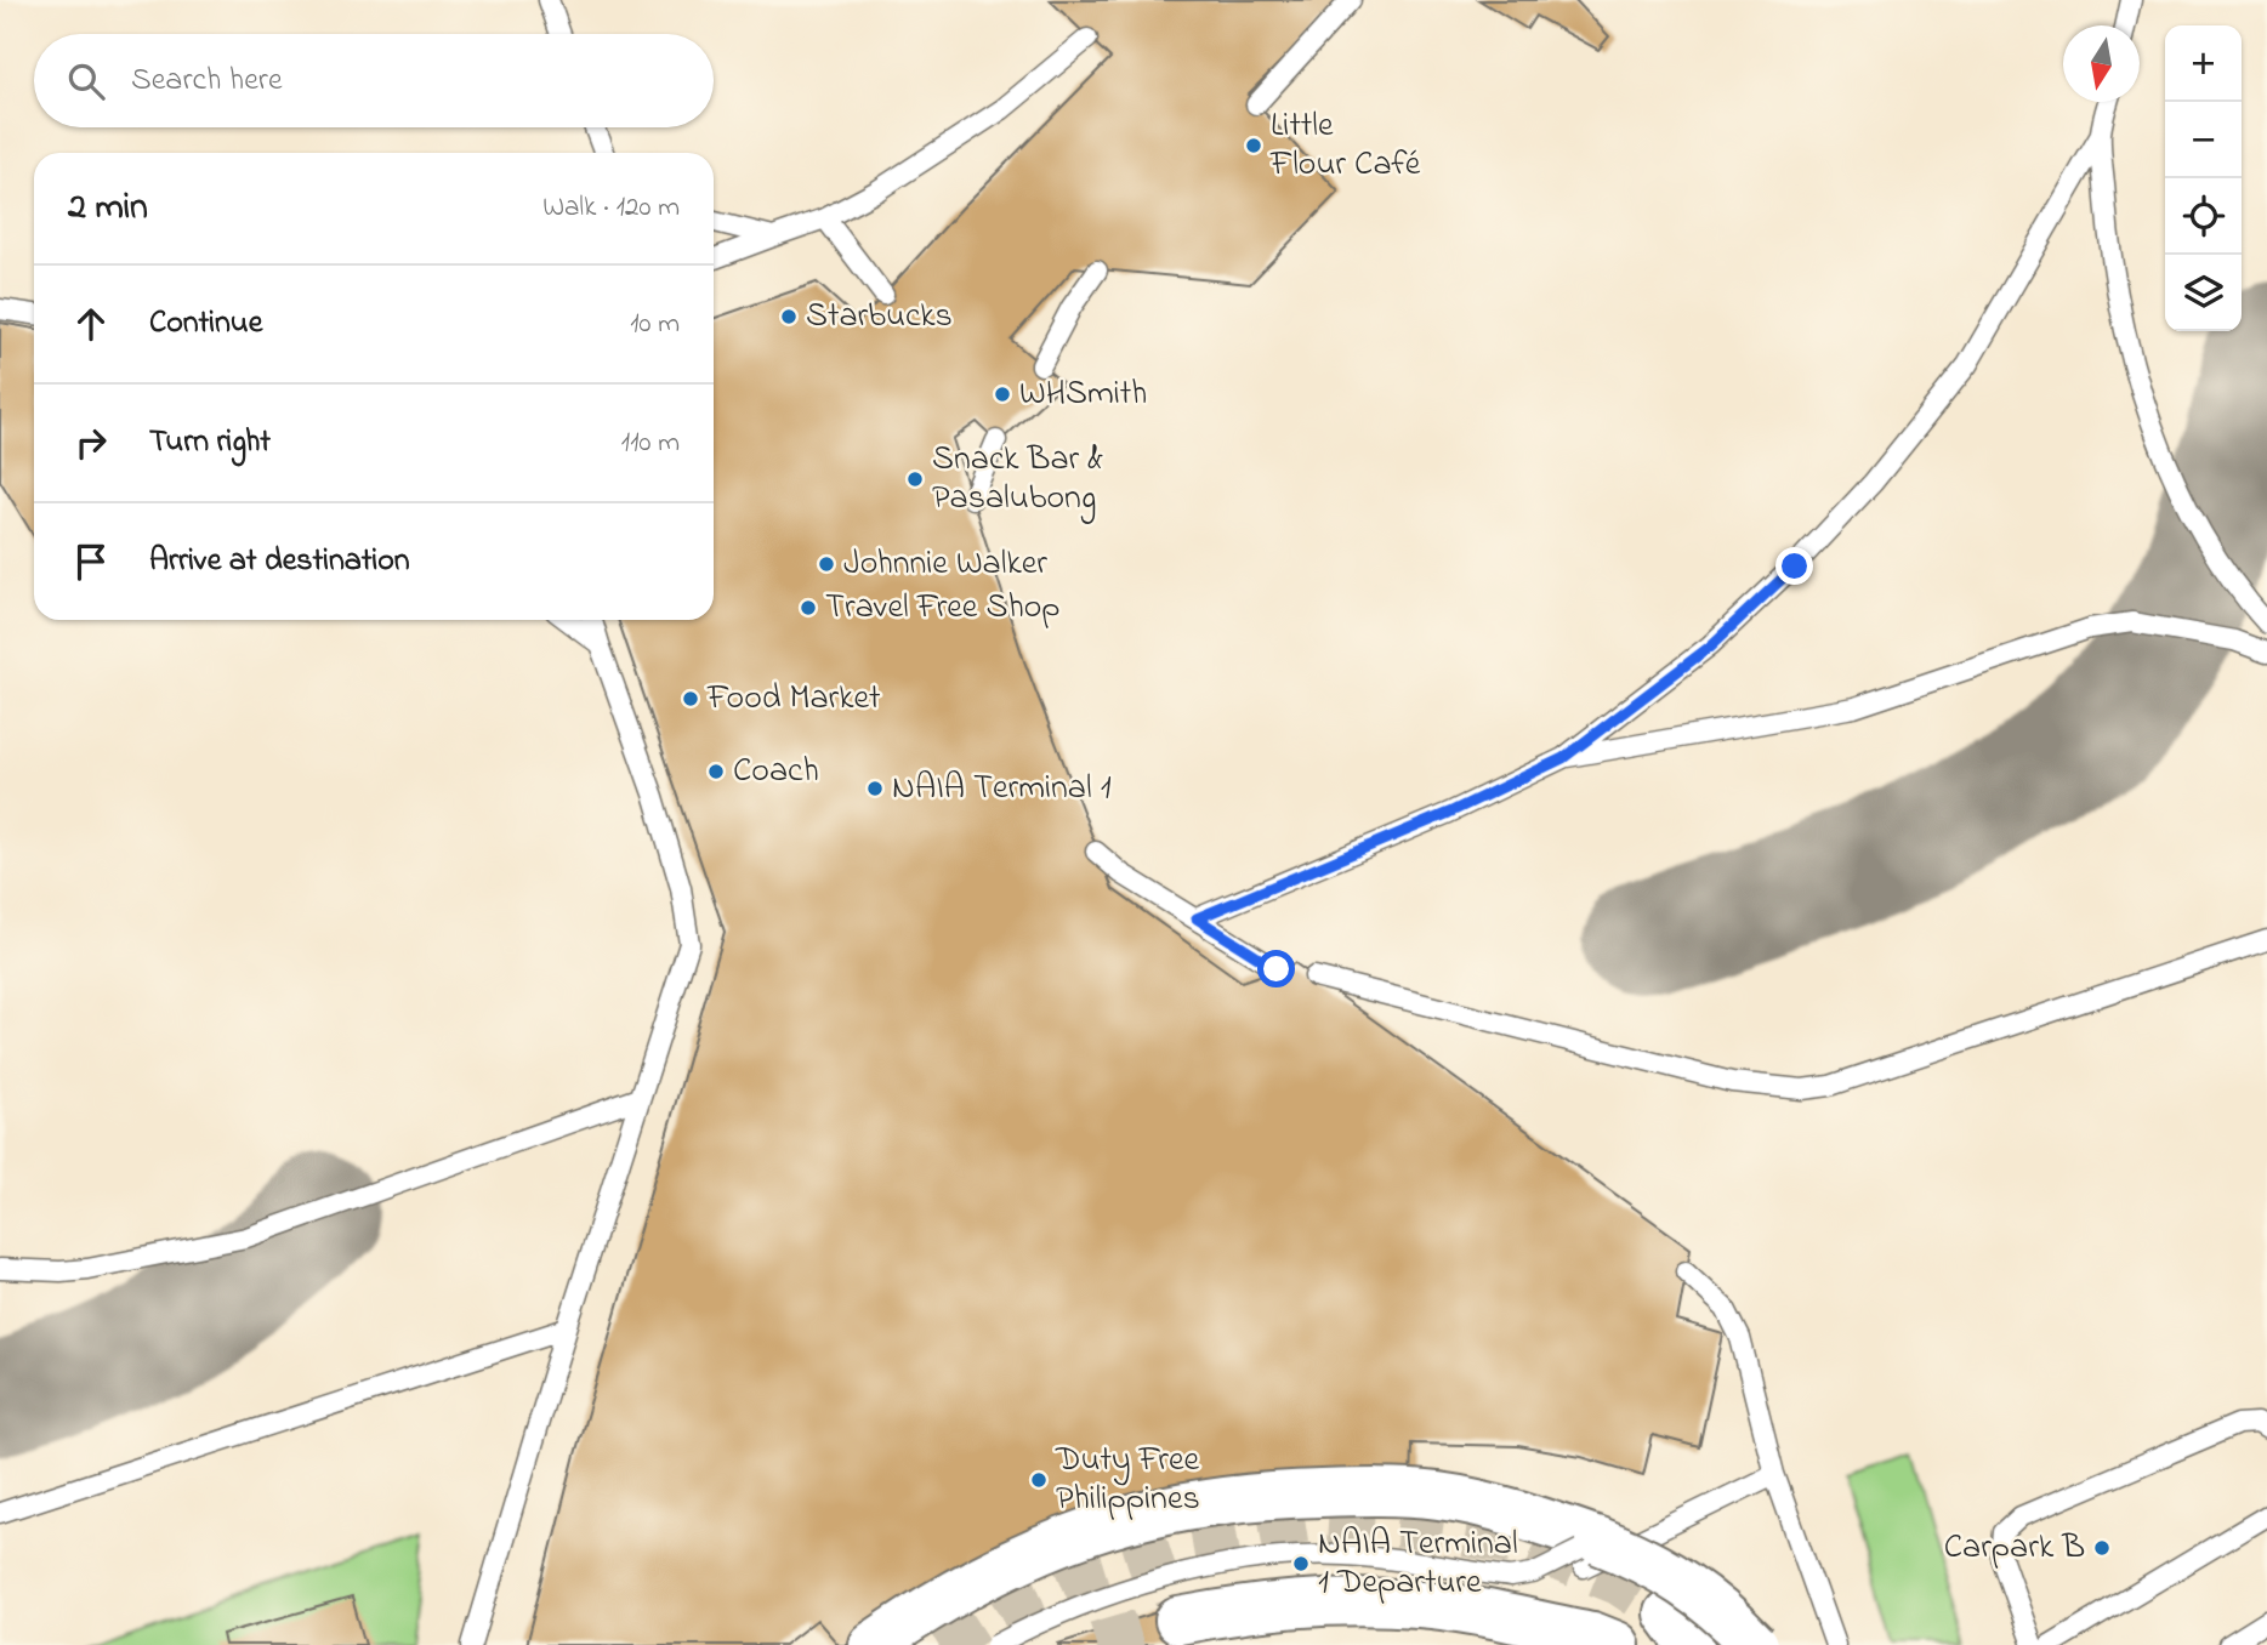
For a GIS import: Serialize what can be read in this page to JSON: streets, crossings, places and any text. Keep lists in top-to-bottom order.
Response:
{
  "places": [
    "Little Flour Café",
    "Starbucks",
    "WHSmith",
    "Snack Bar & Pasalubong",
    "Johnnie Walker",
    "Travel Free Shop",
    "Food Market",
    "Coach",
    "NAIA Terminal 1",
    "Duty Free Philippines",
    "Carpark B",
    "NAIA Terminal 1 Departure"
  ],
  "north": "bottom",
  "page": {
    "map_buttons": ["+", "−"],
    "search": "Search here",
    "heading": ["2 min", "Walk · 120 m"],
    "list": [
      ["Continue", "10 m"],
      ["Turn right", "110 m"],
      "Arrive at destination"
    ]
  }
}
